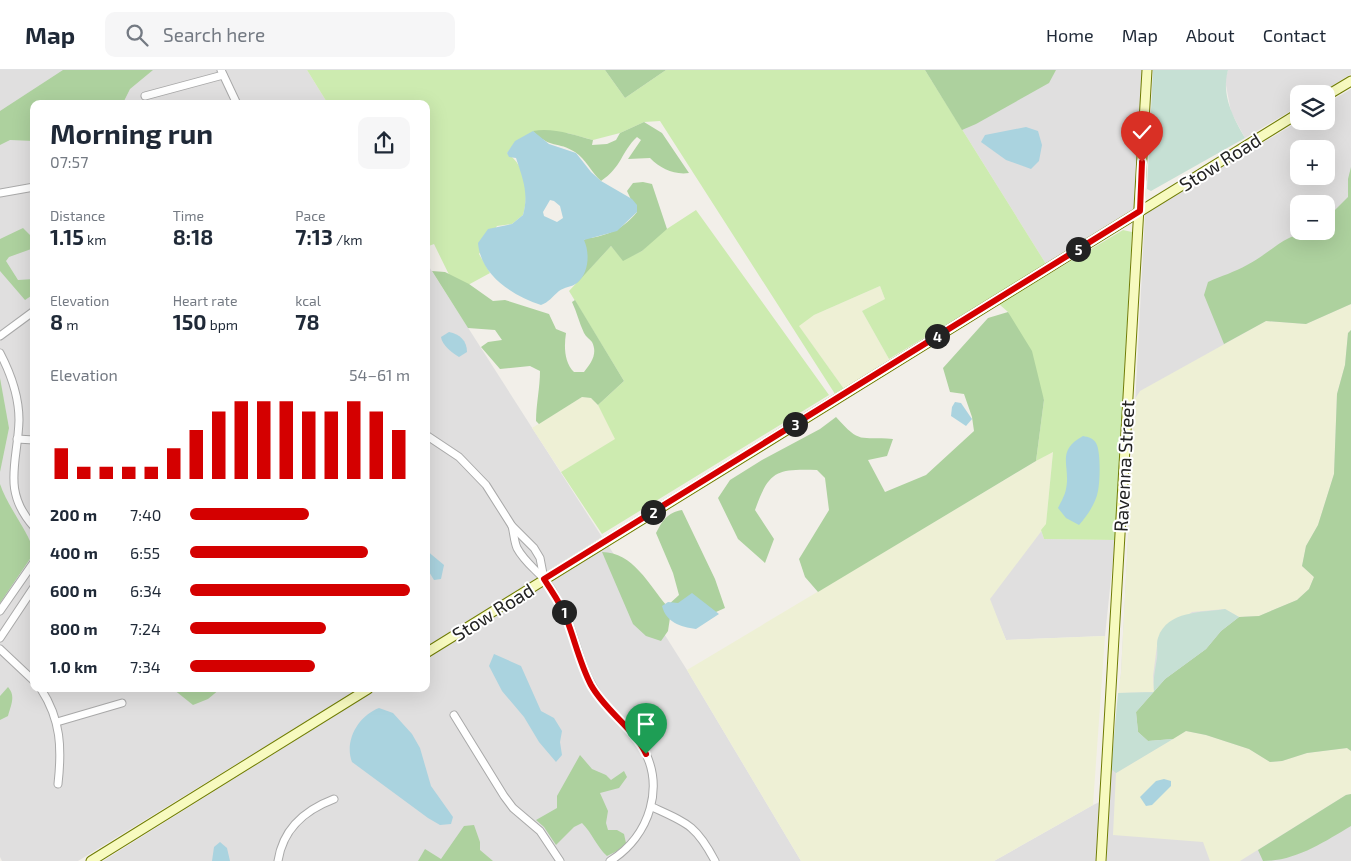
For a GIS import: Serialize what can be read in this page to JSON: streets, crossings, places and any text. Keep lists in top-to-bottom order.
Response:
{
  "streets": {
    "street": ["Stow Road", "Ravenna Street"]
  },
  "crossings": [
    ["Stow Road", "Ravenna Street"]
  ],
  "page": {
    "header": "Map",
    "search": "Search here",
    "nav": [
      "Home",
      "Map",
      "About",
      "Contact"
    ],
    "map_buttons": ["+", "−"],
    "heading": ["Morning run", "07:57"],
    "stats": [
      ["Distance", "1.15 km"],
      ["Time", "8:18"],
      ["Pace", "7:13 /km"],
      ["Elevation", "8 m"],
      ["Heart rate", "150 bpm"],
      ["kcal", "78"]
    ],
    "pins": [
      "5",
      "4",
      "3",
      "2",
      "1"
    ],
    "chart": ["Elevation", "54–61 m"],
    "list": [
      {
        "name": "200 m",
        "note": "7:40"
      },
      {
        "name": "400 m",
        "note": "6:55"
      },
      {
        "name": "600 m",
        "note": "6:34"
      },
      {
        "name": "800 m",
        "note": "7:24"
      },
      {
        "name": "1.0 km",
        "note": "7:34"
      }
    ]
  }
}
